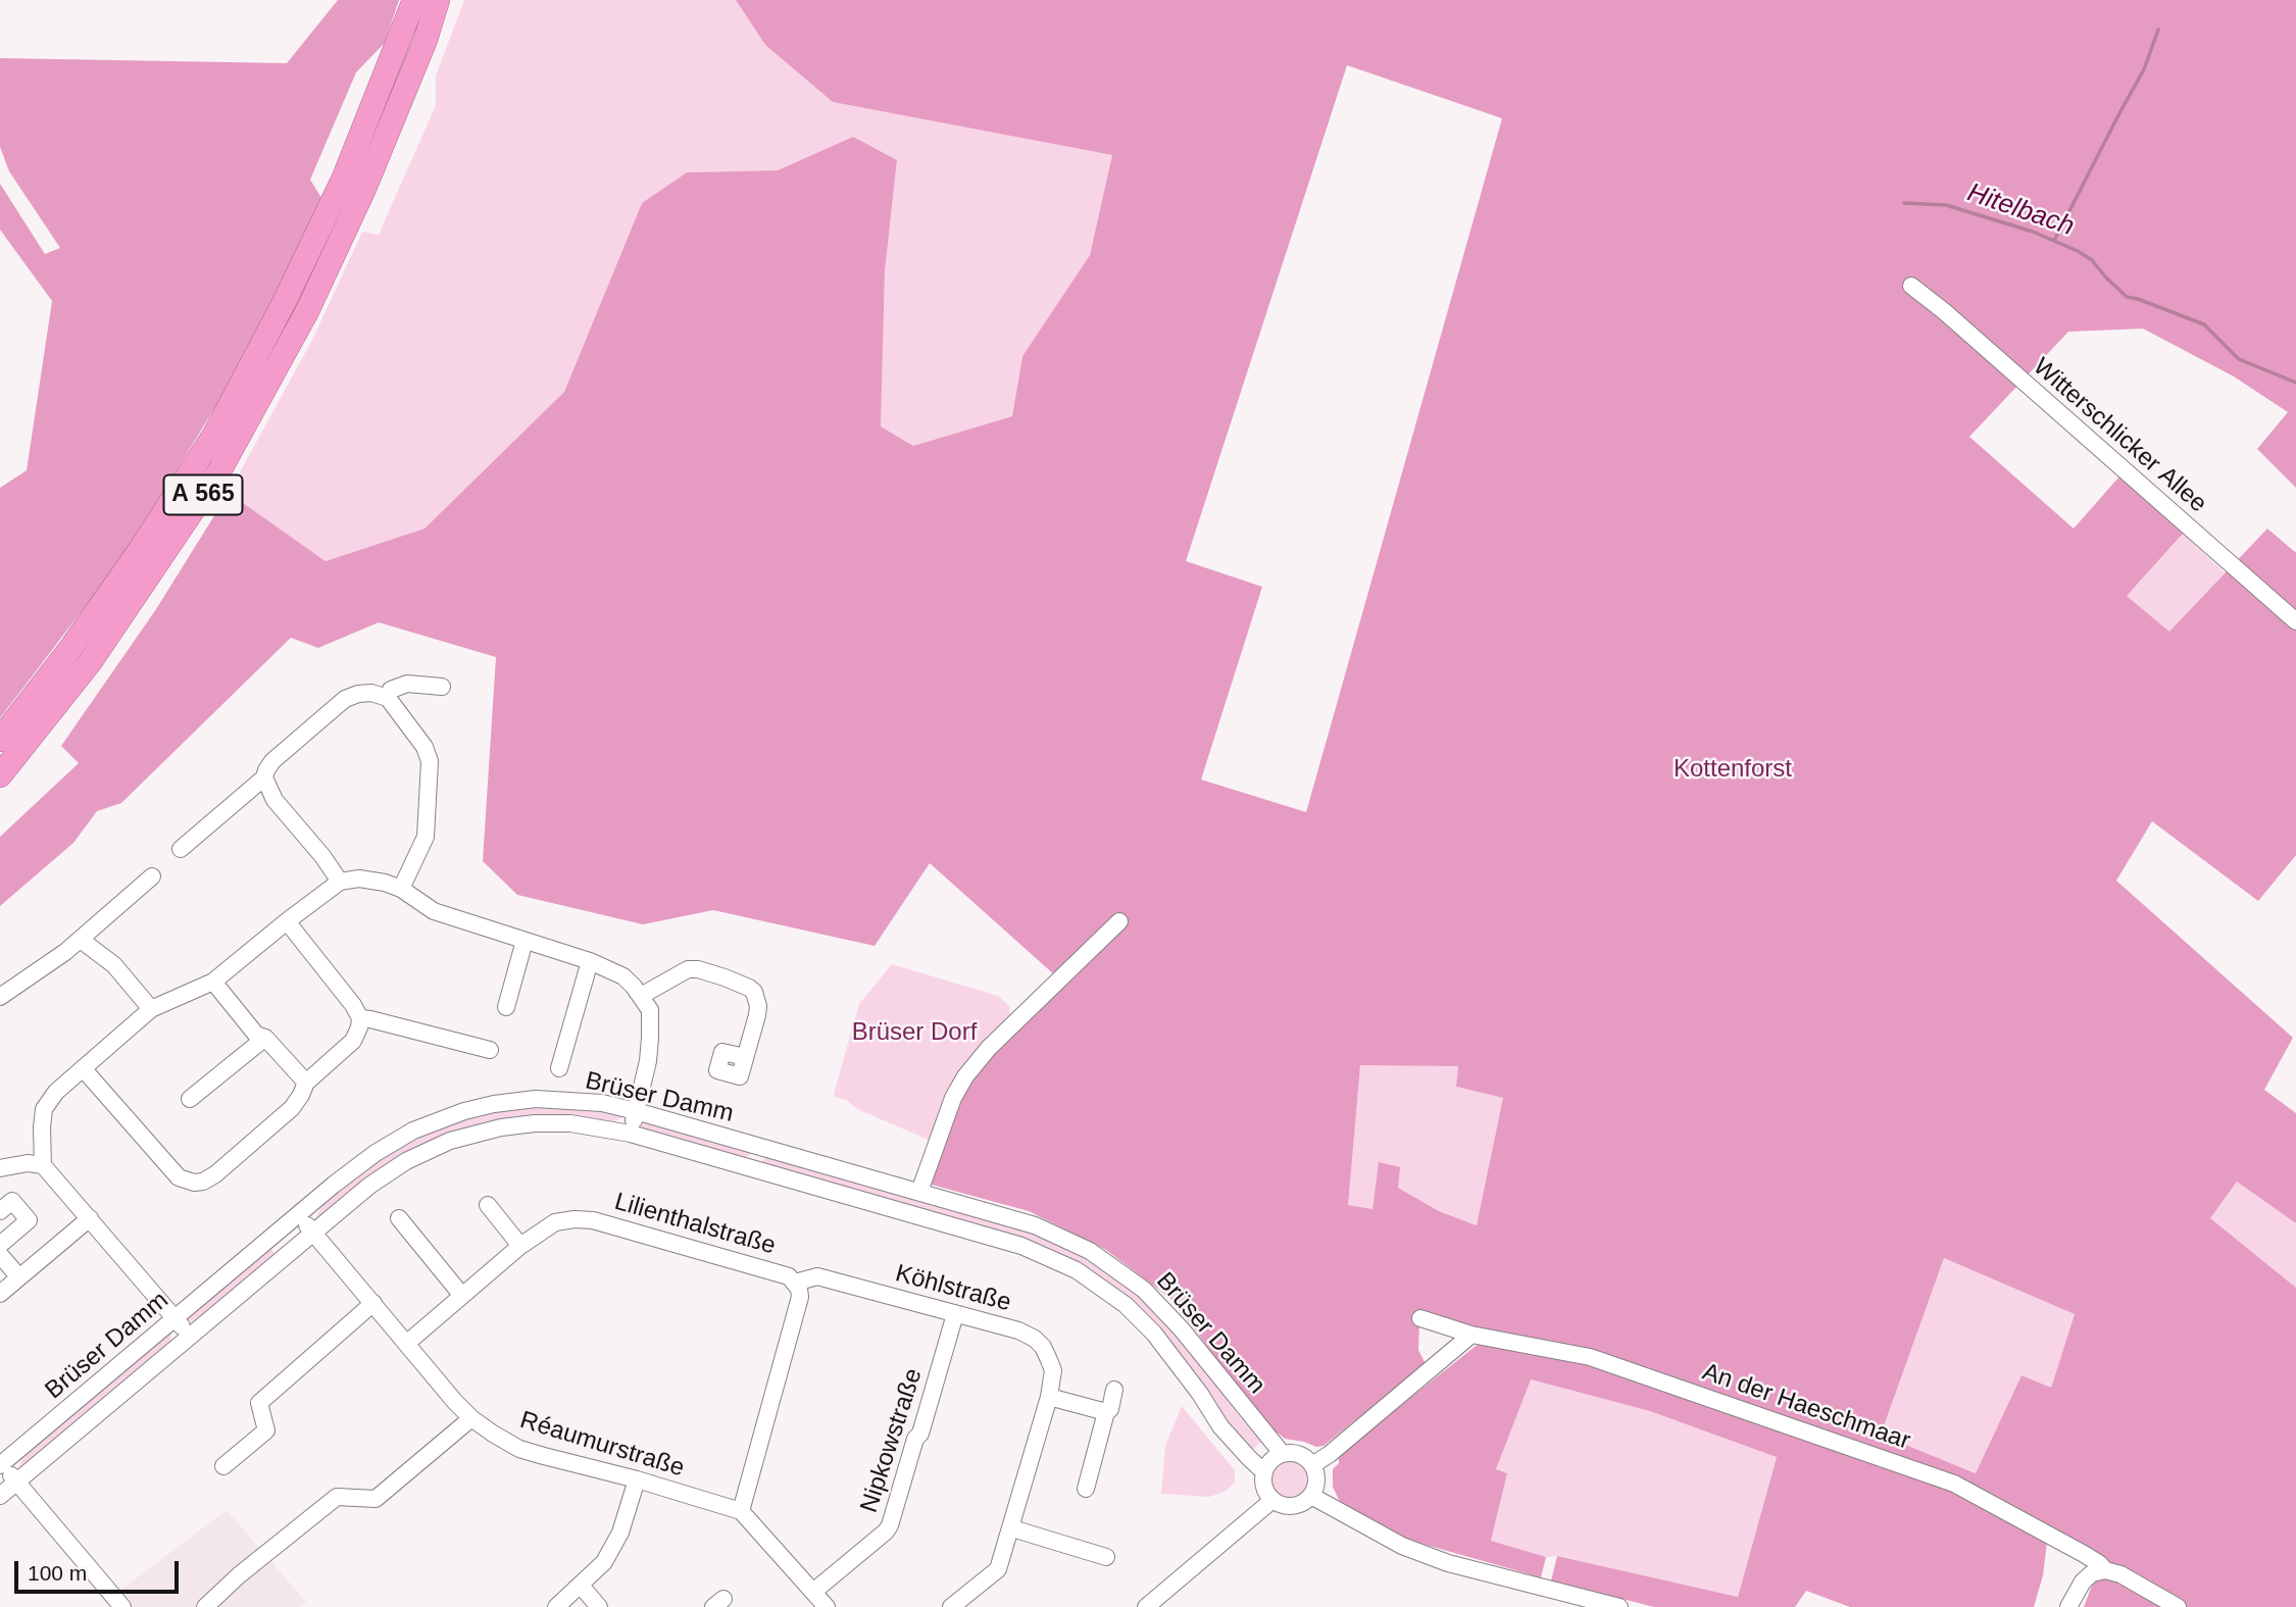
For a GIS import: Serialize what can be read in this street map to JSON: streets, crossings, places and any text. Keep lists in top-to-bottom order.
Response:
{
  "streets": {
    "highway": ["A 565"],
    "street": [
      "Witterschlicker Allee",
      "Brüser Damm",
      "Lilienthalstraße",
      "Köhlstraße",
      "An der Haeschmaar",
      "Nipkowstraße",
      "Réaumurstraße"
    ]
  },
  "crossings": [
    ["Brüser Damm", "Réaumurstraße"],
    ["Lilienthalstraße", "Köhlstraße"],
    ["Lilienthalstraße", "Réaumurstraße"],
    ["Köhlstraße", "Nipkowstraße"]
  ],
  "water": ["Hitelbach"],
  "parks": ["Kottenforst", "Brüser Dorf"],
  "scale_bar": "100 m"
}
